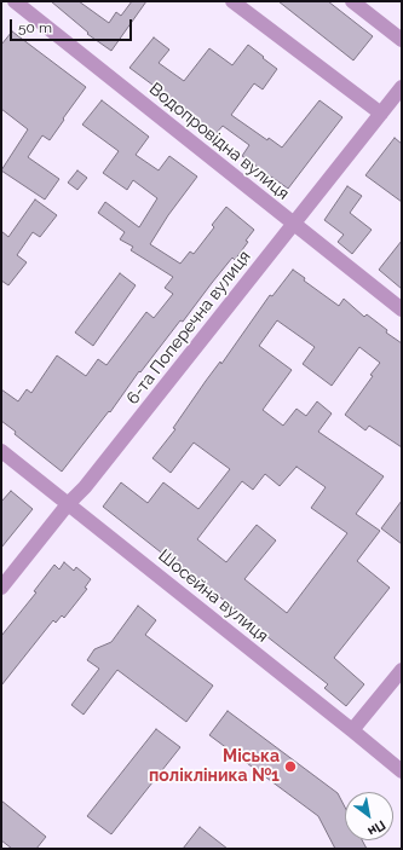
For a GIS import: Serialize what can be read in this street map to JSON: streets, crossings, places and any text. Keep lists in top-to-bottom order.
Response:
{
  "streets": {
    "street": ["Водопровідна вулиця", "6-та Поперечна вулиця", "Шосейна вулиця"]
  },
  "crossings": [
    ["Водопровідна вулиця", "6-та Поперечна вулиця"],
    ["6-та Поперечна вулиця", "Шосейна вулиця"]
  ],
  "places": ["Міська полікліника №1"],
  "scale_bar": "50 m",
  "north": "bottom right"
}
